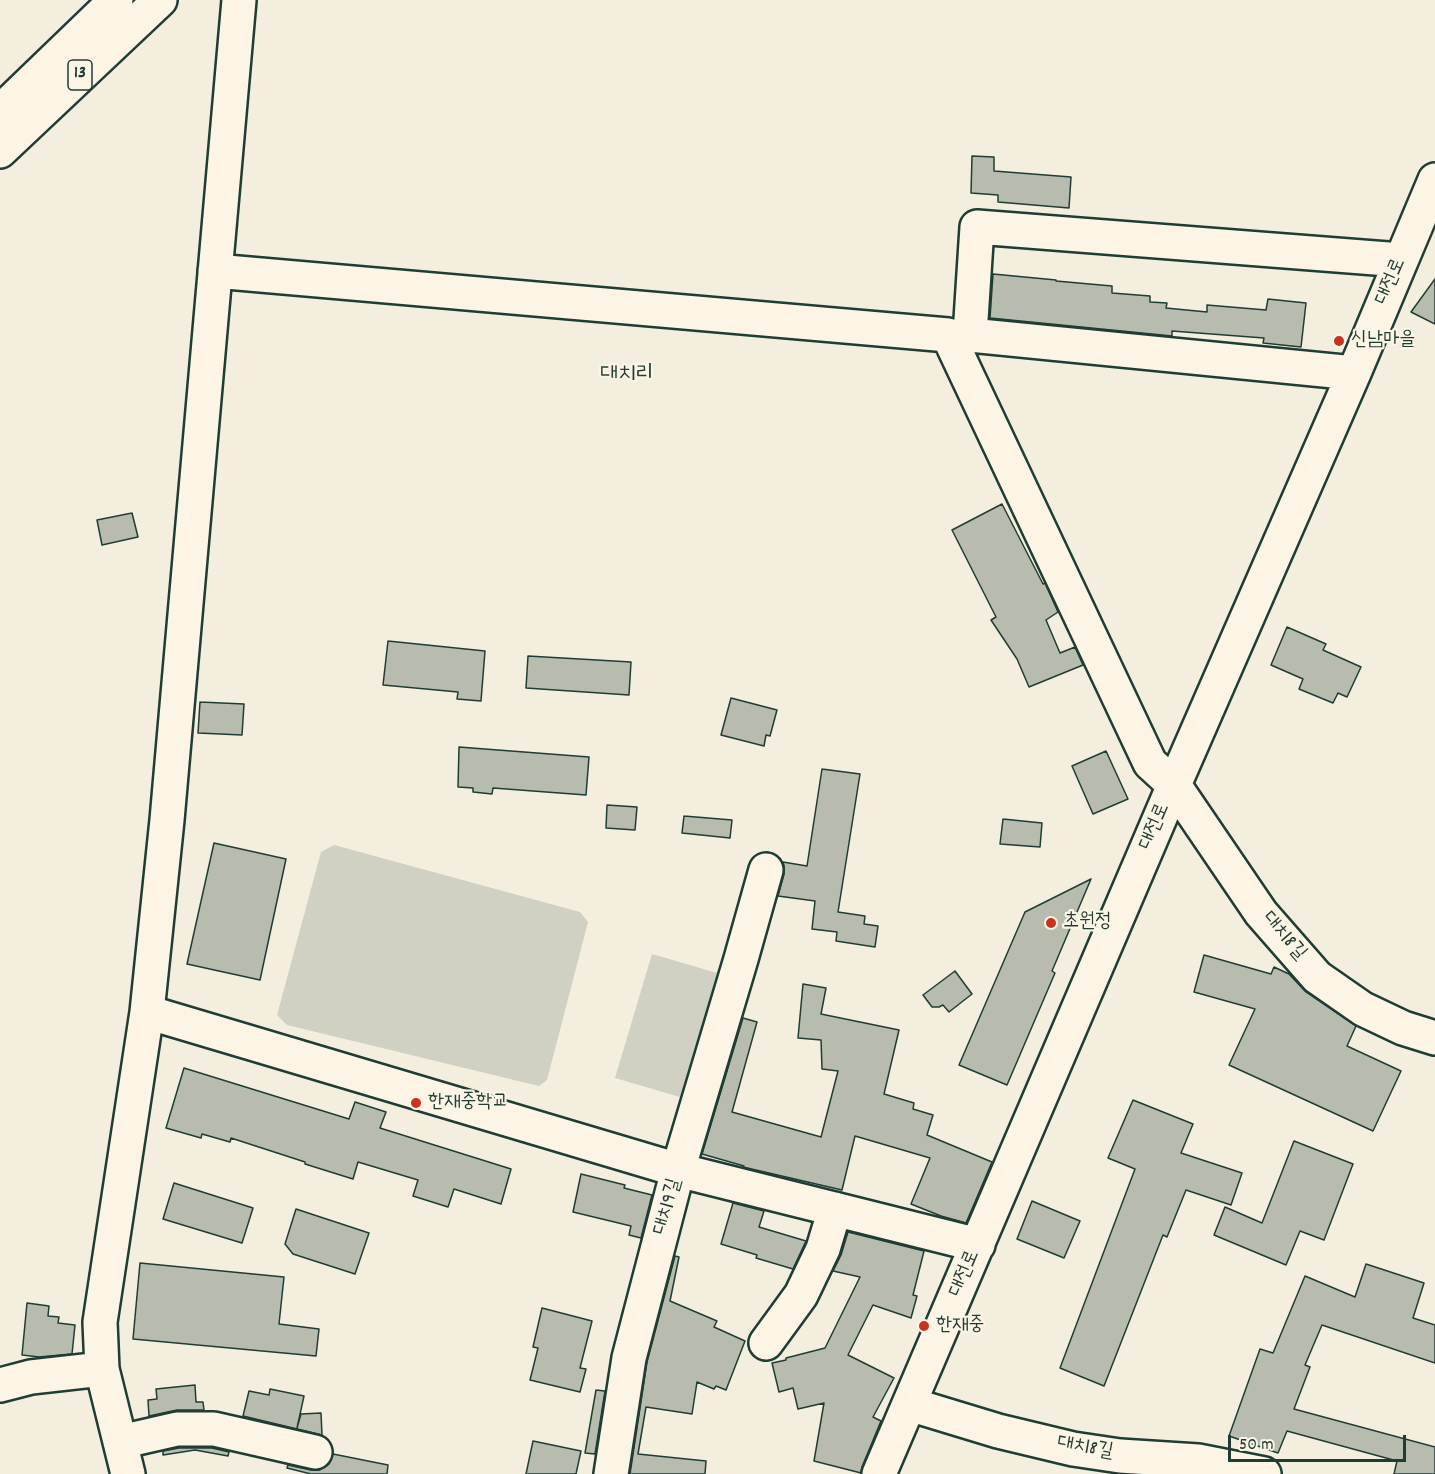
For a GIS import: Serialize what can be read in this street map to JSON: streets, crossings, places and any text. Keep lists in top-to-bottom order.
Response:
{
  "streets": {
    "street": [
      "13",
      "대전로",
      "대치8길",
      "대치9길"
    ]
  },
  "crossings": [
    ["대전로", "대치8길"],
    ["대전로", "대치9길"]
  ],
  "districts": ["대치리"],
  "places": [
    "신남마을",
    "초원정",
    "한재중학교",
    "한재중"
  ],
  "scale_bar": "50 m"
}
